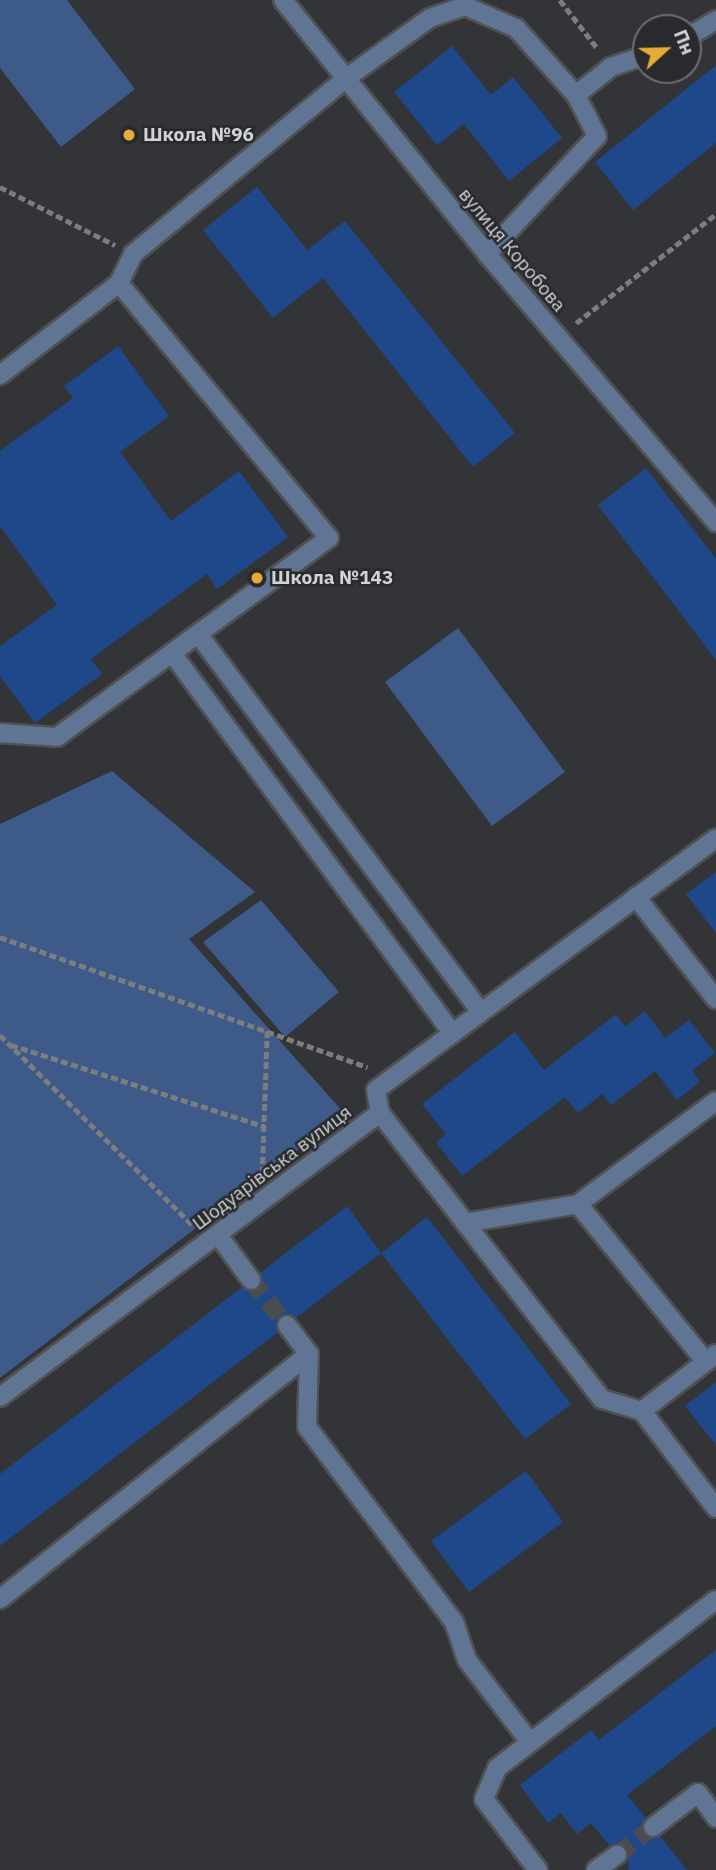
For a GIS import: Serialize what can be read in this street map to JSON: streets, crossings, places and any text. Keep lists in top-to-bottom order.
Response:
{
  "streets": {
    "street": ["вулиця Коробова", "Шодуарівська вулиця"]
  },
  "places": ["Школа №96", "Школа №143"],
  "north": "right"
}
